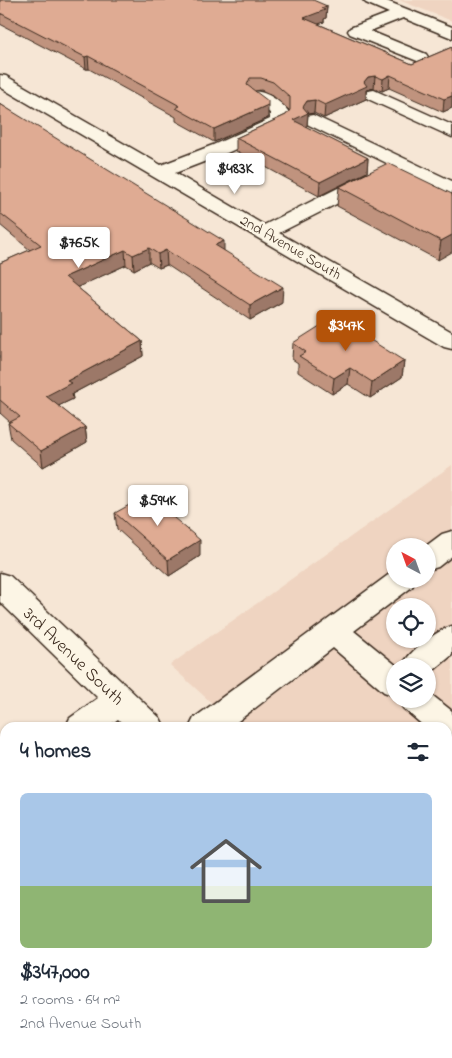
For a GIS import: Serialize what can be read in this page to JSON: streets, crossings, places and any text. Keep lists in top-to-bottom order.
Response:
{
  "streets": {
    "street": ["2nd Avenue South", "3rd Avenue South"]
  },
  "north": "top left",
  "page": {
    "price": [
      "$483K",
      "$765K",
      "$347K",
      "$594K"
    ],
    "heading": "4 homes",
    "list": [
      {
        "name": "$347,000",
        "note": "2 rooms · 64 m² · 2nd Avenue South"
      }
    ]
  }
}
